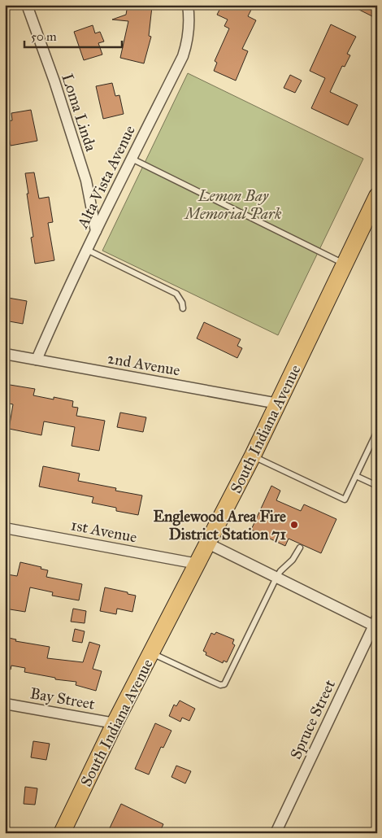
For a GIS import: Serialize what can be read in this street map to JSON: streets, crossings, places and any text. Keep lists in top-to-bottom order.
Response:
{
  "streets": {
    "main road": ["South Indiana Avenue"],
    "street": [
      "Loma Linda",
      "Alta Vista Avenue",
      "2nd Avenue",
      "1st Avenue",
      "Bay Street",
      "Spruce Street"
    ]
  },
  "crossings": [
    ["Loma Linda", "Alta Vista Avenue"],
    ["Alta Vista Avenue", "2nd Avenue"],
    ["2nd Avenue", "South Indiana Avenue"],
    ["South Indiana Avenue", "1st Avenue"],
    ["South Indiana Avenue", "Bay Street"]
  ],
  "parks": ["Lemon Bay Memorial Park"],
  "places": ["Englewood Area Fire District Station 71"],
  "scale_bar": "50 m"
}
